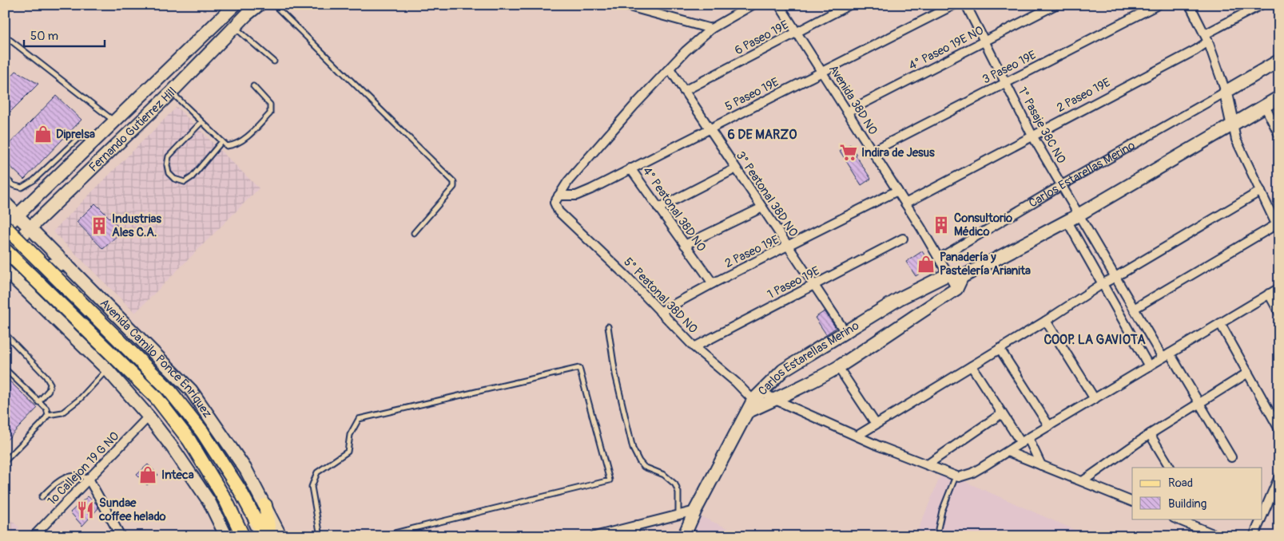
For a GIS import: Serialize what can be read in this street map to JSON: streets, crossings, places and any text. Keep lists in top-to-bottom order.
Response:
{
  "streets": {
    "main road": ["Avenida Camilo Ponce Enríquez"],
    "street": [
      "6 Paseo 19E",
      "4° Paseo 19E NO",
      "3 Paseo 19E",
      "5 Paseo 19E",
      "2 Paseo 19E",
      "Avenida 38D NO",
      "1° Pasaje 38C NO",
      "Fernando Gutierrez Hill",
      "Carlos Estarellas Merino",
      "3° Peatonal 38D NO",
      "4° Peatonal 38D NO",
      "1 Paseo 19E",
      "5° Peatonal 38D NO",
      "1º Callejon 19 G NO"
    ]
  },
  "crossings": [
    ["6 Paseo 19E", "Avenida 38D NO"],
    ["6 Paseo 19E", "3° Peatonal 38D NO"],
    ["4° Paseo 19E NO", "Avenida 38D NO"],
    ["4° Paseo 19E NO", "1° Pasaje 38C NO"],
    ["3 Paseo 19E", "Avenida 38D NO"],
    ["3 Paseo 19E", "1° Pasaje 38C NO"],
    ["5 Paseo 19E", "Avenida 38D NO"],
    ["5 Paseo 19E", "3° Peatonal 38D NO"],
    ["5 Paseo 19E", "4° Peatonal 38D NO"],
    ["5 Paseo 19E", "5° Peatonal 38D NO"],
    ["2 Paseo 19E", "Avenida 38D NO"],
    ["2 Paseo 19E", "1° Pasaje 38C NO"],
    ["2 Paseo 19E", "3° Peatonal 38D NO"],
    ["2 Paseo 19E", "4° Peatonal 38D NO"],
    ["2 Paseo 19E", "5° Peatonal 38D NO"],
    ["Avenida 38D NO", "Carlos Estarellas Merino"],
    ["1° Pasaje 38C NO", "Carlos Estarellas Merino"],
    ["Fernando Gutierrez Hill", "Avenida Camilo Ponce Enríquez"],
    ["Carlos Estarellas Merino", "3° Peatonal 38D NO"],
    ["Carlos Estarellas Merino", "5° Peatonal 38D NO"],
    ["3° Peatonal 38D NO", "1 Paseo 19E"],
    ["1 Paseo 19E", "5° Peatonal 38D NO"]
  ],
  "districts": ["6 DE MARZO", "COOP. LA GAVIOTA"],
  "places": {
    "shop": ["Diprelsa", "Panadería y Pastelería Arianita", "Inteca"],
    "supermarket": ["Indira de Jesus"],
    "building": ["Consultorio Médico", "Industrias Ales C.A."],
    "restaurant": ["Sundae coffee helado"]
  },
  "legend": ["Road", "Building"],
  "scale_bar": "50 m"
}
